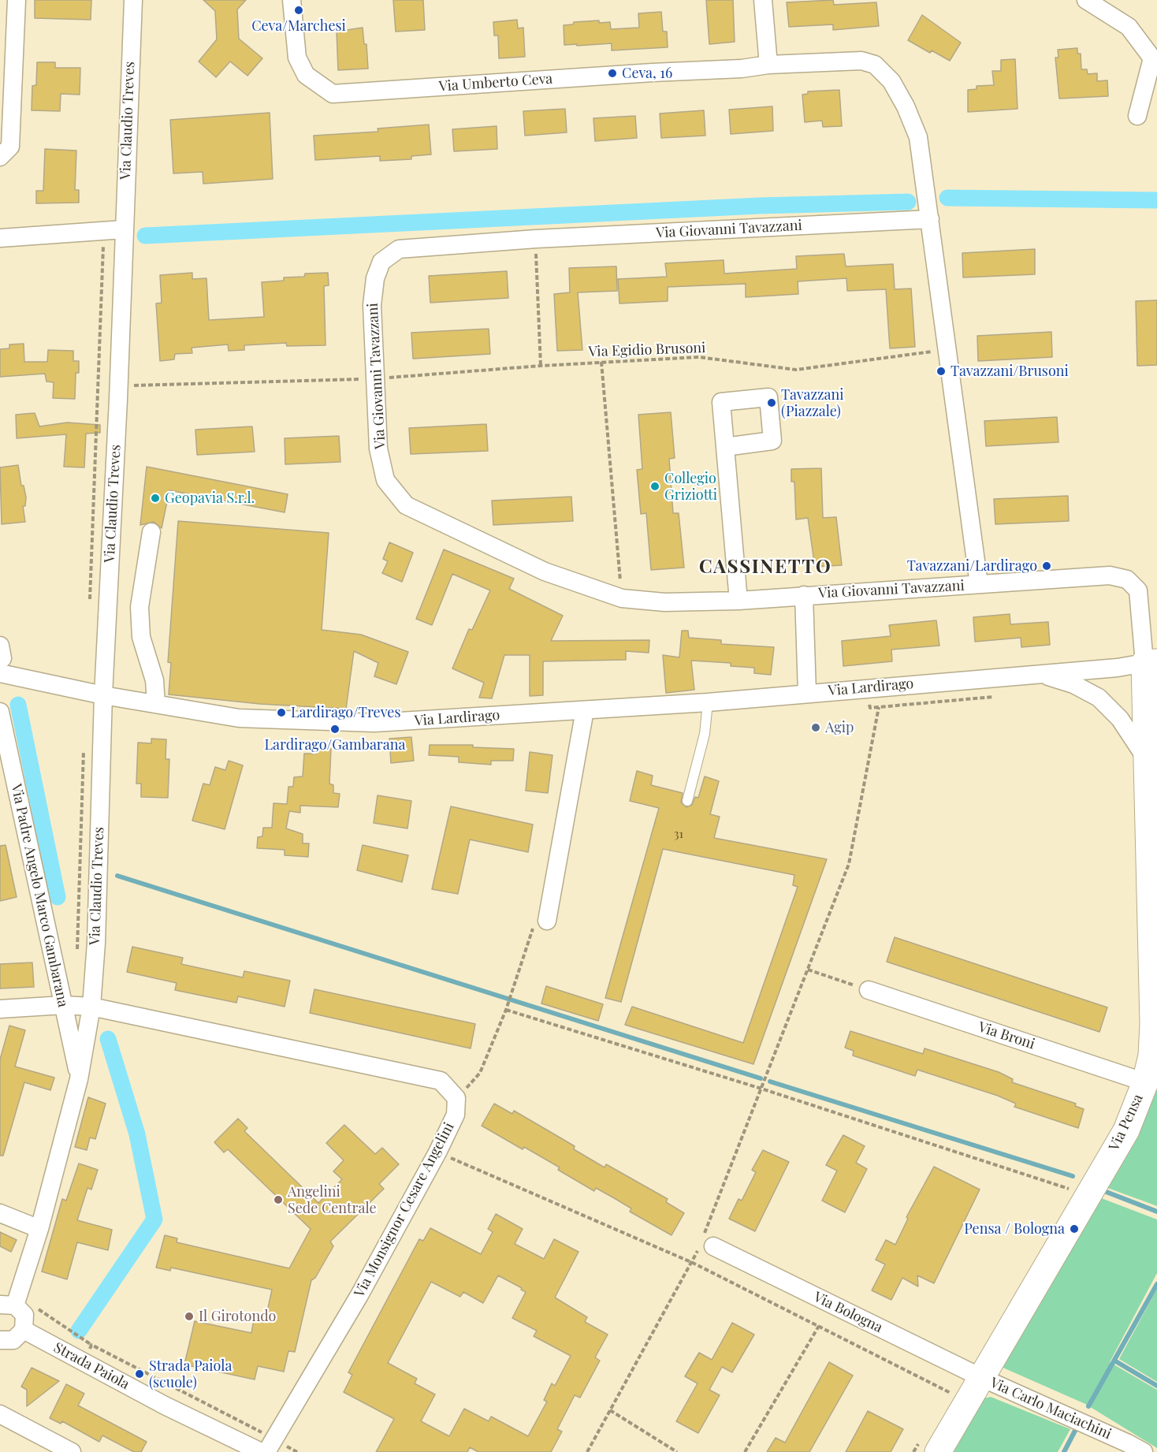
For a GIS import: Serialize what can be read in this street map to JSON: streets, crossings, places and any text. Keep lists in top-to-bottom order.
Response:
{
  "streets": {
    "street": [
      "Via Umberto Ceva",
      "Via Claudio Treves",
      "Via Giovanni Tavazzani",
      "Via Lardirago",
      "Via Padre Angelo Marco Gambarana",
      "Via Broni",
      "Via Pensa",
      "Via Monsignor Cesare Angelini",
      "Via Bologna",
      "Strada Paiola",
      "Via Carlo Maciachini"
    ],
    "path": ["Via Egidio Brusoni"]
  },
  "crossings": [
    ["Via Umberto Ceva", "Via Giovanni Tavazzani"],
    ["Via Claudio Treves", "Via Egidio Brusoni"],
    ["Via Claudio Treves", "Via Lardirago"],
    ["Via Claudio Treves", "Via Padre Angelo Marco Gambarana"],
    ["Via Giovanni Tavazzani", "Via Egidio Brusoni"],
    ["Via Giovanni Tavazzani", "Via Lardirago"],
    ["Via Giovanni Tavazzani", "Via Pensa"],
    ["Via Lardirago", "Via Pensa"],
    ["Via Broni", "Via Pensa"],
    ["Via Pensa", "Via Bologna"],
    ["Via Pensa", "Via Carlo Maciachini"],
    ["Via Monsignor Cesare Angelini", "Strada Paiola"],
    ["Via Bologna", "Via Carlo Maciachini"]
  ],
  "districts": ["CASSINETTO"],
  "places": [
    "Ceva/Marchesi",
    "Ceva, 16",
    "Tavazzani/Brusoni",
    "Tavazzani (Piazzale)",
    "Collegio Griziotti",
    "Geopavia S.r.l.",
    "Tavazzani/Lardirago",
    "Lardirago/Treves",
    "Agip",
    "Lardirago/Gambarana",
    "Angelini Sede Centrale",
    "Pensa / Bologna",
    "Il Girotondo",
    "Strada Paiola (scuole)"
  ],
  "house_numbers": ["31"]
}
